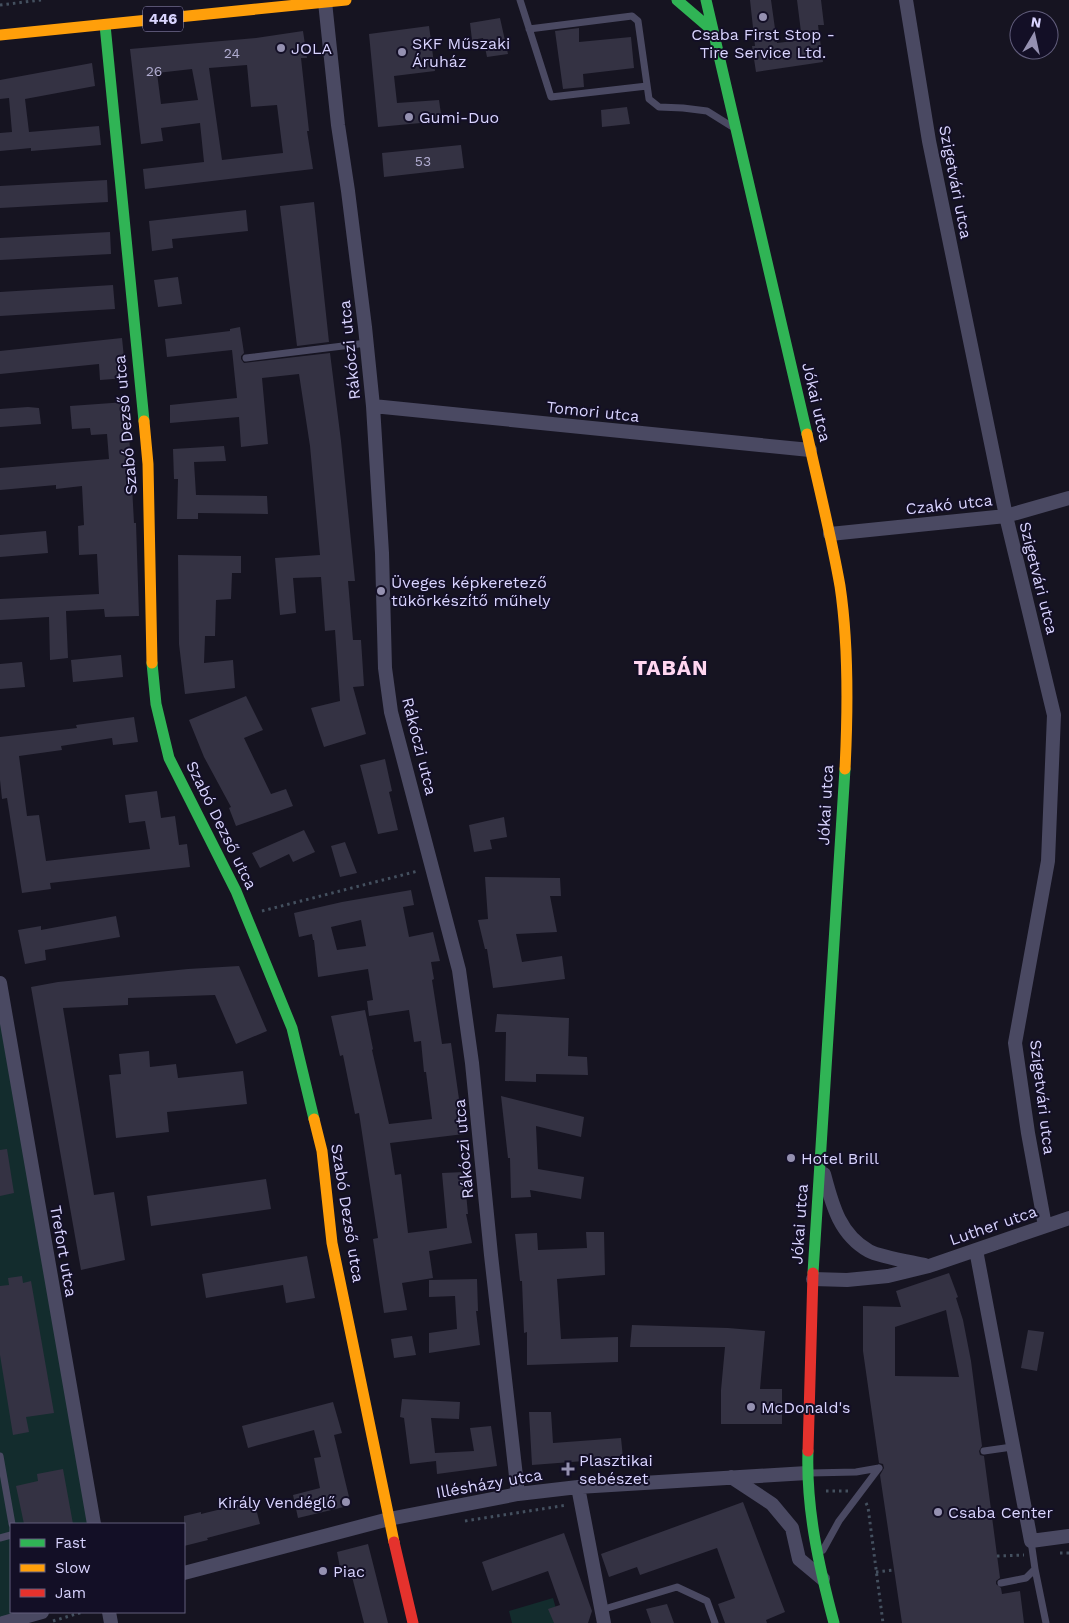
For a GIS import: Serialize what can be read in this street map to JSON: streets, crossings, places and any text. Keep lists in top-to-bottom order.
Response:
{
  "streets": {
    "main road": ["446", "Jókai utca", "Szabó Dezső utca"],
    "street": [
      "Szigetvári utca",
      "Rákóczi utca",
      "Tomori utca",
      "Czakó utca",
      "Luther utca",
      "Trefort utca",
      "Illésházy utca"
    ]
  },
  "crossings": [
    ["446", "Rákóczi utca"],
    ["446", "Szabó Dezső utca"],
    ["Szigetvári utca", "Czakó utca"],
    ["Szigetvári utca", "Luther utca"],
    ["Rákóczi utca", "Tomori utca"],
    ["Rákóczi utca", "Illésházy utca"],
    ["Jókai utca", "Tomori utca"],
    ["Jókai utca", "Czakó utca"],
    ["Jókai utca", "Luther utca"],
    ["Jókai utca", "Illésházy utca"],
    ["Szabó Dezső utca", "Illésházy utca"]
  ],
  "districts": ["TABÁN"],
  "places": {
    "other": [
      "Csaba First Stop - Tire Service Ltd.",
      "JOLA",
      "SKF Műszaki Áruház",
      "Gumi-Duo",
      "Üveges képkeretező tükörkészítő műhely",
      "Hotel Brill",
      "McDonald's",
      "Király Vendéglő",
      "Csaba Center",
      "Piac"
    ],
    "health": ["Plasztikai sebészet"]
  },
  "house_numbers": ["24", "26", "53"],
  "legend": ["Fast", "Slow", "Jam"],
  "north": "top"
}
